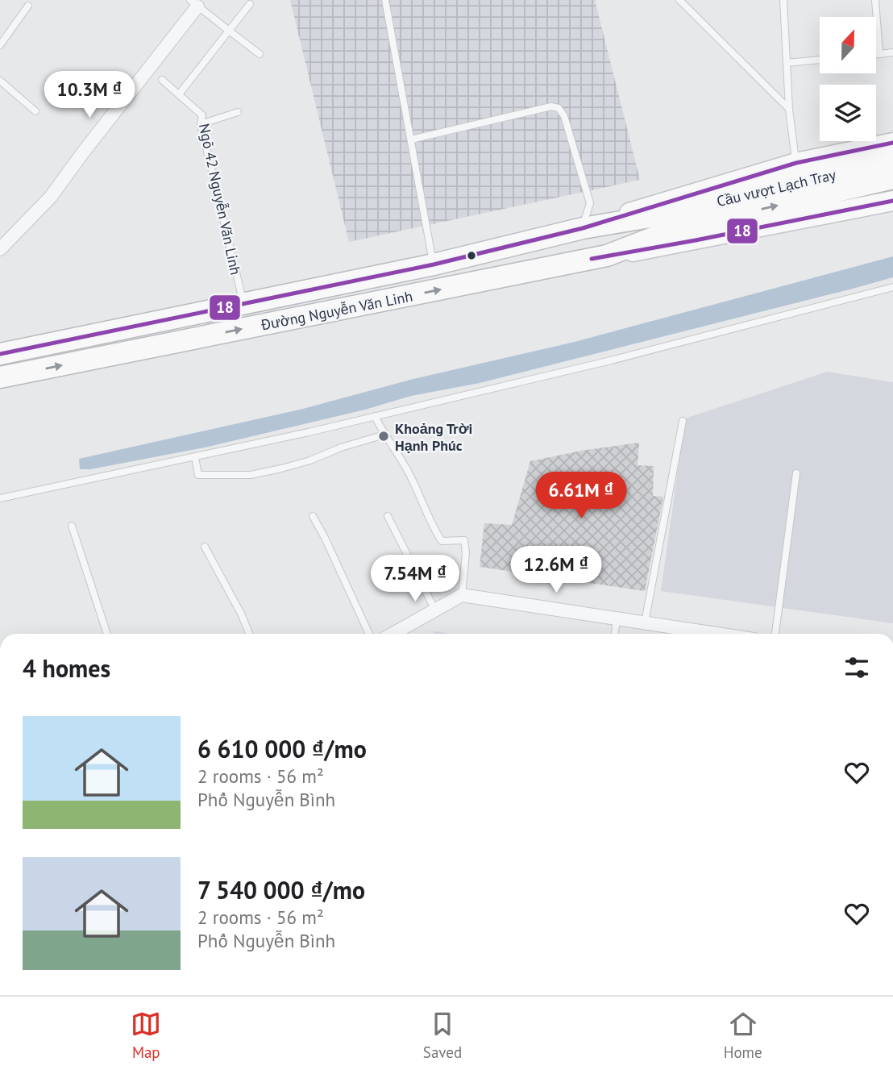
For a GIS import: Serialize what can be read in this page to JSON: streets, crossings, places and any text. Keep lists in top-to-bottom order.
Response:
{
  "streets": {
    "highway": ["Cầu vượt Lạch Tray", "Đường Nguyễn Văn Linh"],
    "lane": ["Ngõ 42 Nguyễn Văn Linh"]
  },
  "crossings": [
    ["Cầu vượt Lạch Tray", "Đường Nguyễn Văn Linh"],
    ["Ngõ 42 Nguyễn Văn Linh", "Đường Nguyễn Văn Linh"]
  ],
  "places": ["Khoảng Trời Hạnh Phúc"],
  "lines": ["transit line 18"],
  "north": "top",
  "page": {
    "price": [
      "10.3M ₫",
      "6.61M ₫",
      "12.6M ₫",
      "7.54M ₫"
    ],
    "heading": "4 homes",
    "list": [
      {
        "name": "6 610 000 ₫/mo",
        "note": "2 rooms · 56 m² · Phố Nguyễn Bình"
      },
      {
        "name": "7 540 000 ₫/mo",
        "note": "2 rooms · 56 m² · Phố Nguyễn Bình"
      }
    ],
    "tabs": ["Map", "Saved", "Home"]
  }
}
